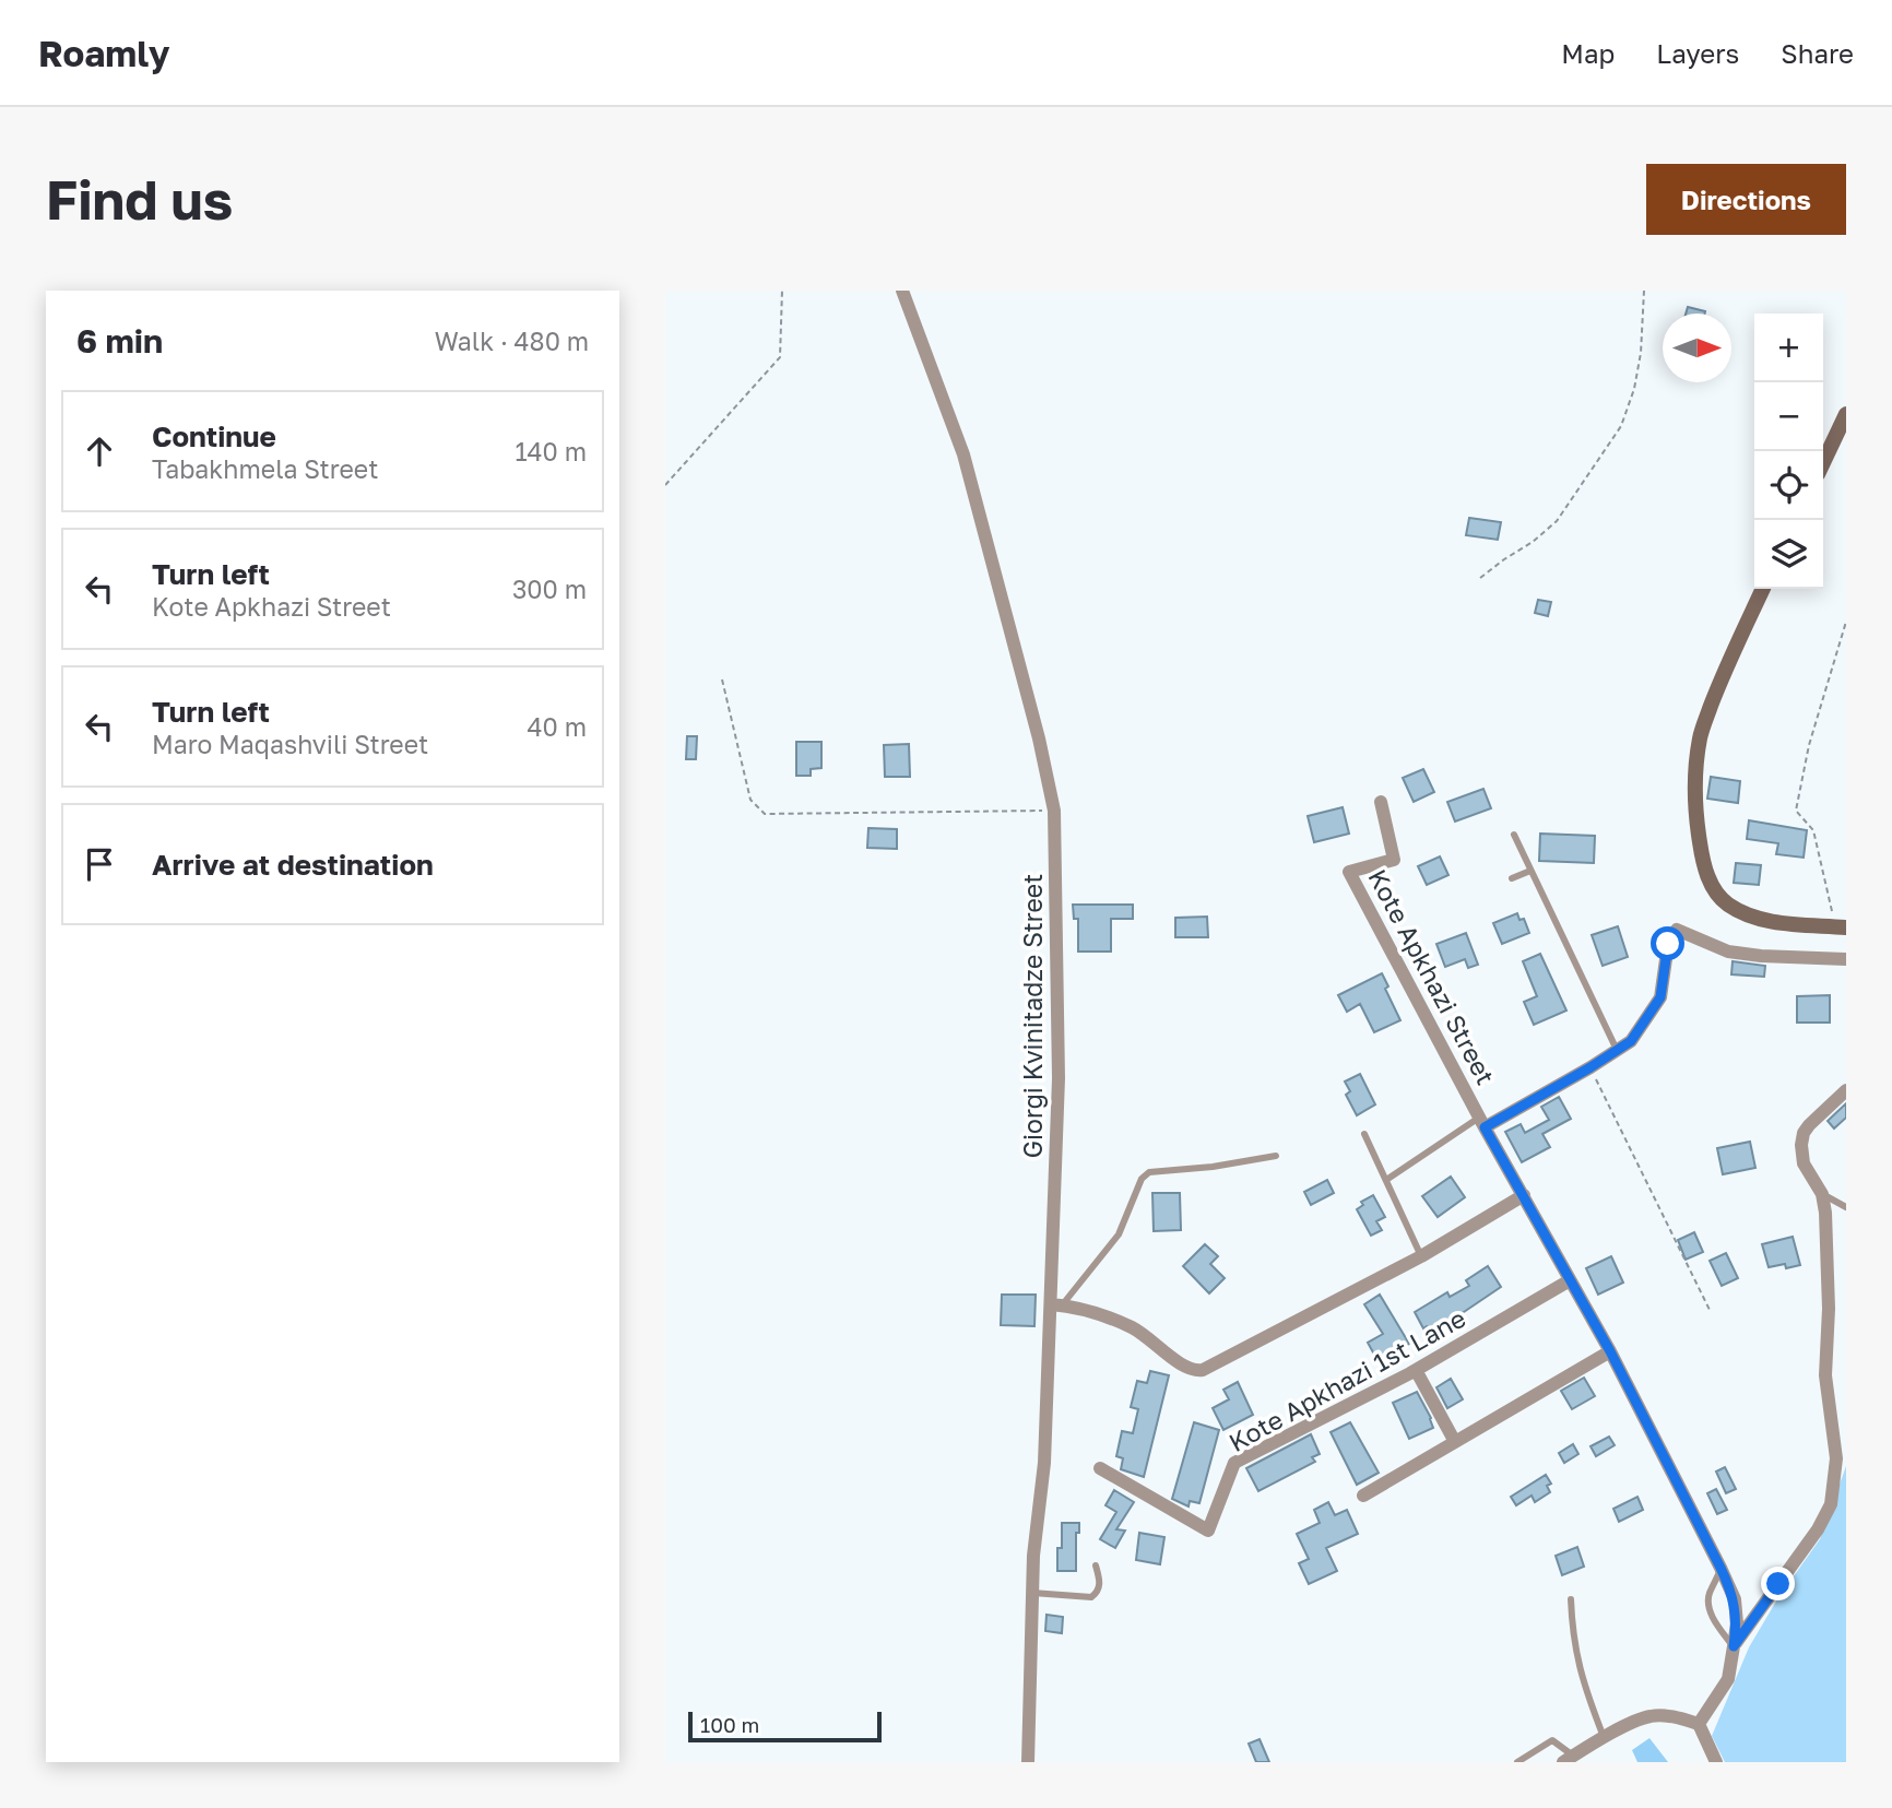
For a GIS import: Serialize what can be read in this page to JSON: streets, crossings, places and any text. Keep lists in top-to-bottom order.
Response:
{
  "streets": {
    "street": ["Kote Apkhazi Street", "Giorgi Kvinitadze Street", "Kote Apkhazi 1st Lane"]
  },
  "crossings": [
    ["Kote Apkhazi Street", "Kote Apkhazi 1st Lane"]
  ],
  "scale_bar": "100 m",
  "north": "right",
  "page": {
    "header": "Roamly",
    "nav": ["Map", "Layers", "Share"],
    "buttons": "Directions",
    "title": "Find us",
    "heading": ["6 min", "Walk · 480 m"],
    "map_buttons": ["+", "−"],
    "list": [
      ["Continue", "Tabakhmela Street", "140 m"],
      ["Turn left", "Kote Apkhazi Street", "300 m"],
      ["Turn left", "Maro Maqashvili Street", "40 m"],
      "Arrive at destination"
    ],
    "scale": "100 m"
  }
}
